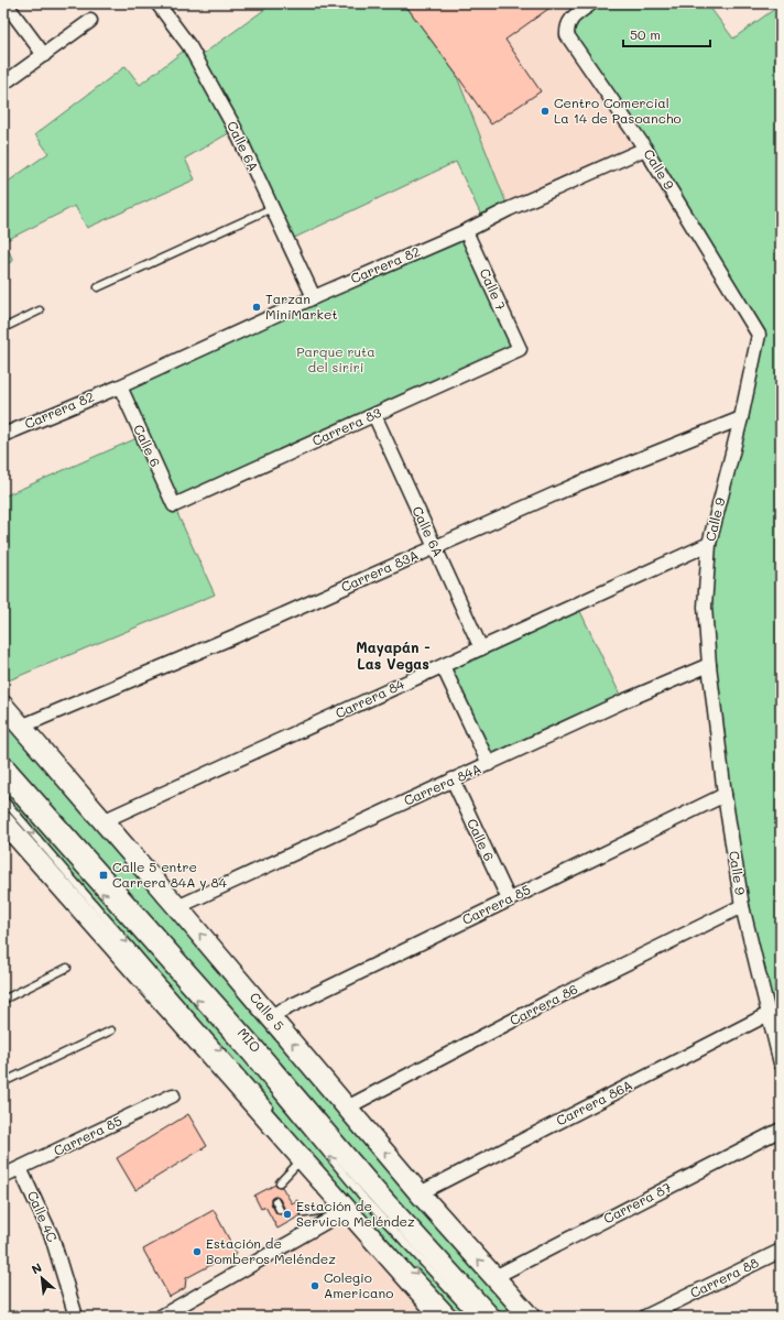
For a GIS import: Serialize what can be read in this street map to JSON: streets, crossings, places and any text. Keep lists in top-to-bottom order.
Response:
{
  "streets": {
    "main road": ["Calle 5"],
    "street": [
      "Calle 6A",
      "Calle 9",
      "Carrera 82",
      "Calle 7",
      "Carrera 83",
      "Calle 6",
      "Carrera 83A",
      "Carrera 84",
      "Carrera 84A",
      "Carrera 85",
      "Carrera 86",
      "Carrera 86A",
      "Carrera 87",
      "Calle 4C",
      "Carrera 88"
    ],
    "lane": ["MIO"]
  },
  "crossings": [
    ["Calle 6A", "Carrera 82"],
    ["Calle 6A", "Carrera 83"],
    ["Calle 6A", "Carrera 83A"],
    ["Calle 6A", "Carrera 84"],
    ["Calle 9", "Carrera 82"],
    ["Calle 9", "Carrera 83A"],
    ["Calle 9", "Carrera 84"],
    ["Calle 9", "Carrera 84A"],
    ["Calle 9", "Carrera 85"],
    ["Calle 9", "Carrera 86"],
    ["Calle 9", "Carrera 86A"],
    ["Carrera 82", "Calle 7"],
    ["Carrera 82", "Calle 6"],
    ["Calle 7", "Carrera 83"],
    ["Carrera 83", "Calle 6"],
    ["Calle 6", "Carrera 84A"],
    ["Calle 6", "Carrera 85"],
    ["Carrera 83A", "Calle 5"],
    ["Carrera 84", "Calle 5"],
    ["Carrera 84A", "Calle 5"],
    ["Carrera 85", "Calle 5"],
    ["Carrera 85", "Calle 4C"],
    ["Carrera 86", "Calle 5"],
    ["Calle 5", "Carrera 86A"],
    ["Calle 5", "Carrera 87"]
  ],
  "districts": ["Mayapán - Las Vegas"],
  "parks": ["Parque ruta del siriri"],
  "places": {
    "other": [
      "Centro Comercial La 14 de Pasoancho",
      "Tarzan MiniMarket",
      "Estación de Servicio Meléndez",
      "Estación de Bomberos Meléndez",
      "Colegio Americano"
    ],
    "transit": ["Calle 5 entre Carrera 84A y 84"]
  },
  "scale_bar": "50 m",
  "north": "top left"
}
